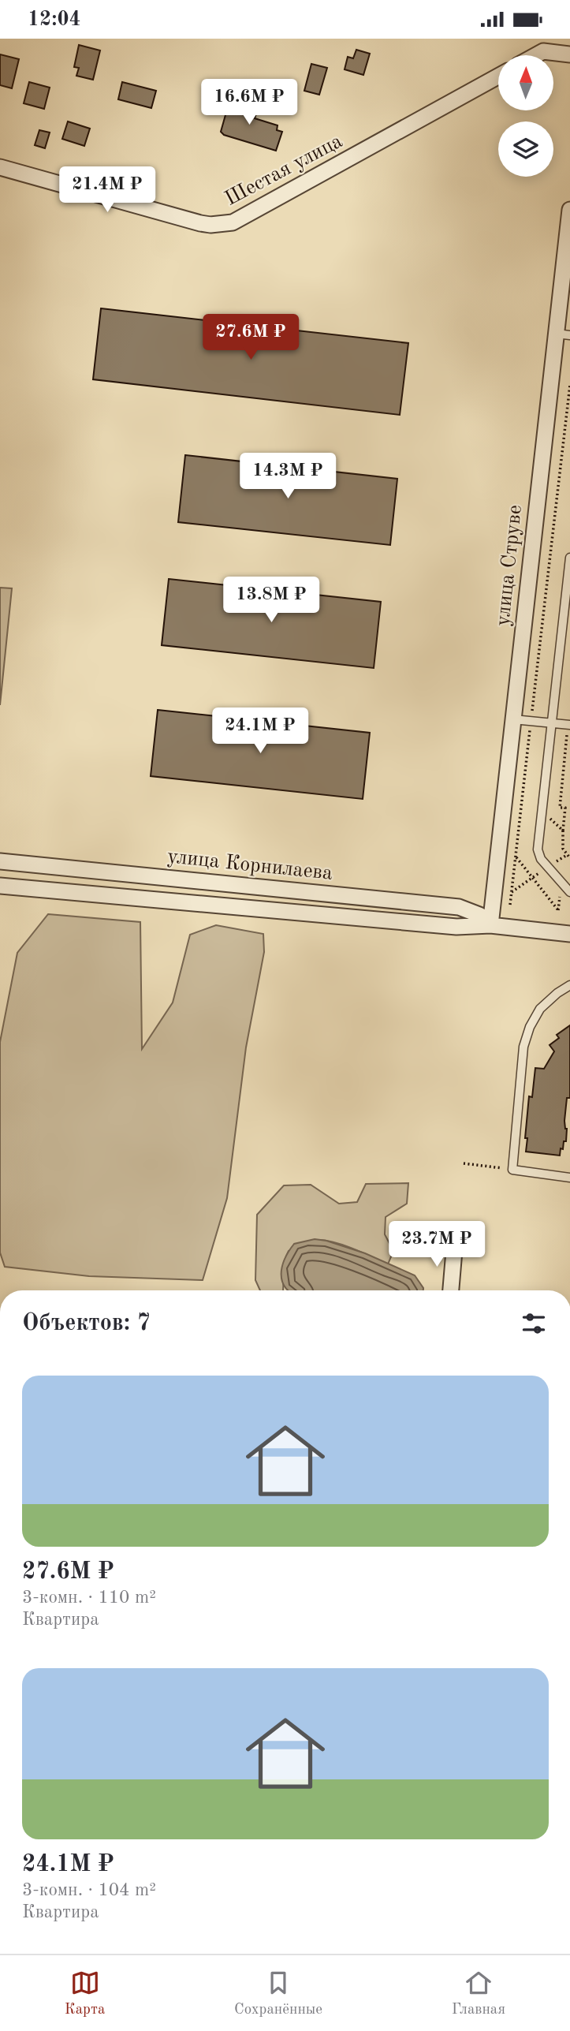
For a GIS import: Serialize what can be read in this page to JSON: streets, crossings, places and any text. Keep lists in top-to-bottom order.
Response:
{
  "streets": {
    "street": ["Шестая улица", "улица Струве", "улица Корнилаева"]
  },
  "crossings": [
    ["улица Струве", "улица Корнилаева"]
  ],
  "north": "top",
  "page": {
    "status": "12:04",
    "price": [
      "16.6M ₽",
      "21.4M ₽",
      "27.6M ₽",
      "14.3M ₽",
      "13.8M ₽",
      "24.1M ₽",
      "23.7M ₽"
    ],
    "heading": "Объектов: 7",
    "list": [
      {
        "name": "27.6M ₽",
        "note": "3-комн. · 110 m² · Квартира"
      },
      {
        "name": "24.1M ₽",
        "note": "3-комн. · 104 m² · Квартира"
      }
    ],
    "tabs": ["Карта", "Сохранённые", "Главная"]
  }
}
